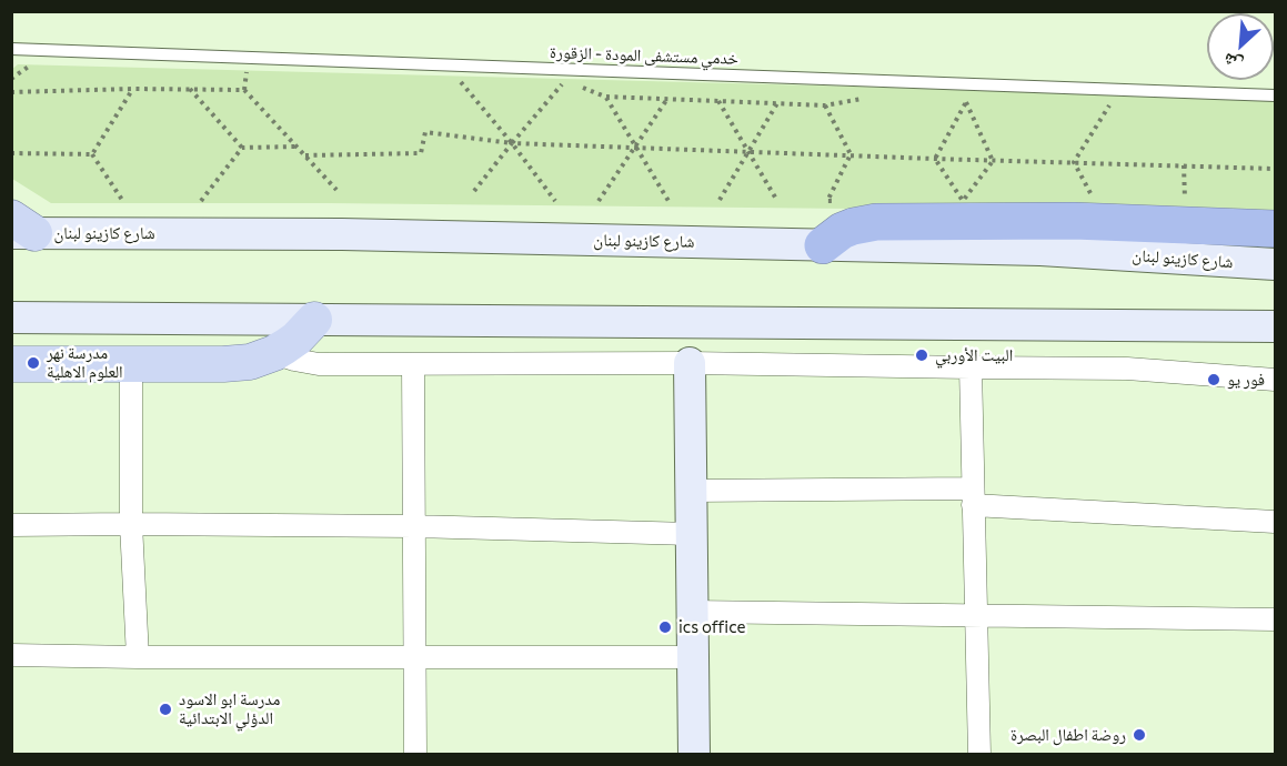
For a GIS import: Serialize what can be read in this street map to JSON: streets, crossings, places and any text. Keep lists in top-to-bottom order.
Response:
{
  "streets": {
    "main road": ["شارع كازينو لبنان"],
    "lane": ["خدمي مستشفى المودة - الزقورة"]
  },
  "places": [
    "البيت الأوربي",
    "مدرسة نهر العلوم الاهلية",
    "فور يو",
    "ics office",
    "مدرسة ابو الاسود الدؤلي الابتدائية",
    "روضة اطفال البصرة"
  ],
  "north": "bottom left"
}
